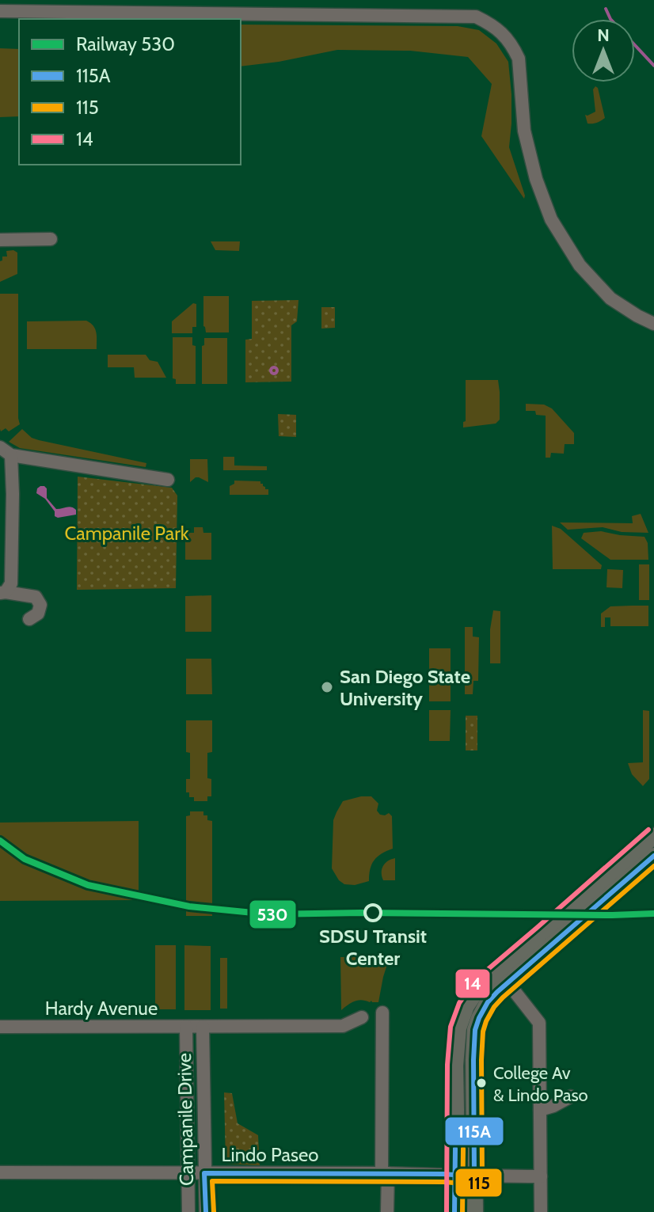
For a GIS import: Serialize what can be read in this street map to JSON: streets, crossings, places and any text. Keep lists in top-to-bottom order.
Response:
{
  "streets": {
    "street": ["Hardy Avenue", "Campanile Drive", "Lindo Paseo"]
  },
  "crossings": [
    ["Hardy Avenue", "Campanile Drive"],
    ["Campanile Drive", "Lindo Paseo"]
  ],
  "parks": ["Campanile Park"],
  "places": ["San Diego State University", "SDSU Transit Center", "College Av & Lindo Paso"],
  "lines": [
    "transit line 14",
    "rail line 530",
    "transit line 115A",
    "transit line 115"
  ],
  "legend": [
    "Railway 530",
    "115A",
    "115",
    "14"
  ],
  "north": "top"
}
